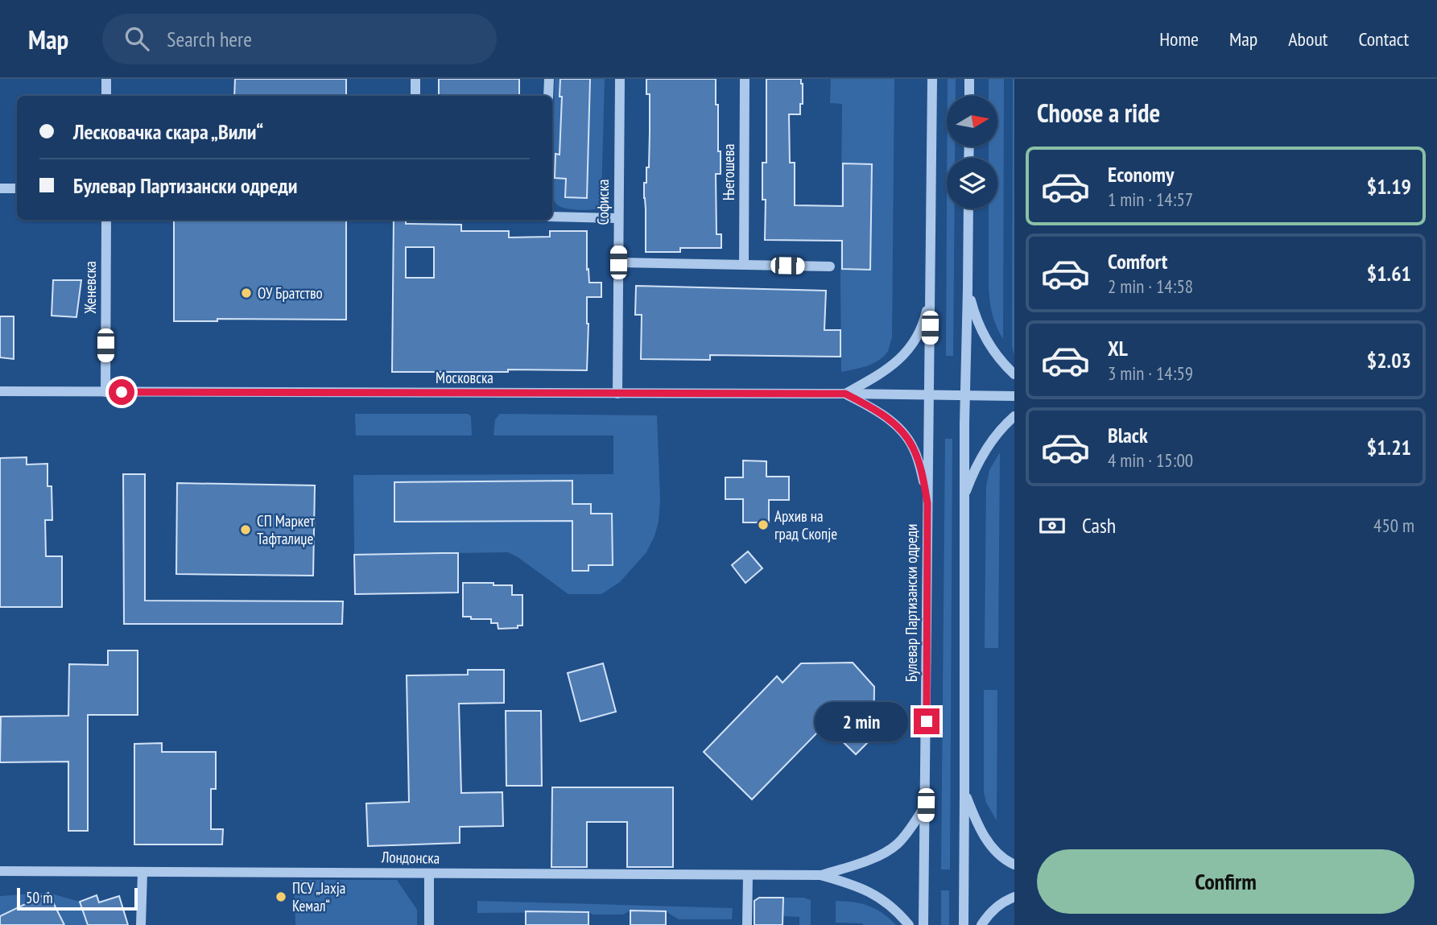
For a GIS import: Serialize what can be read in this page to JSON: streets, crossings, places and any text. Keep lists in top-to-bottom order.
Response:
{
  "streets": {
    "street": [
      "Његошева",
      "Софиска",
      "Женевска",
      "Московска",
      "Булевар Партизански одреди",
      "Лондонска"
    ]
  },
  "crossings": [
    ["Софиска", "Московска"],
    ["Женевска", "Московска"],
    ["Московска", "Булевар Партизански одреди"],
    ["Булевар Партизански одреди", "Лондонска"]
  ],
  "places": [
    "ОУ Братство",
    "Архив на град Скопје",
    "СП Маркет Тафталиџе",
    "ПСУ „Јахја Кемал“"
  ],
  "scale_bar": "50 m",
  "north": "right",
  "page": {
    "header": "Map",
    "search": "Search here",
    "nav": [
      "Home",
      "Map",
      "About",
      "Contact"
    ],
    "heading": "Choose a ride",
    "banner": ["Лесковачка скара „Вили“", "Булевар Партизански одреди"],
    "list": [
      {
        "name": "Economy",
        "note": "1 min · 14:57",
        "value": "$1.19"
      },
      {
        "name": "Comfort",
        "note": "2 min · 14:58",
        "value": "$1.61"
      },
      {
        "name": "XL",
        "note": "3 min · 14:59",
        "value": "$2.03"
      },
      {
        "name": "Black",
        "note": "4 min · 15:00",
        "value": "$1.21"
      }
    ],
    "pay": ["Cash", "450 m"],
    "bubble": "2 min",
    "buttons": "Confirm",
    "scale": "50 m"
  }
}
